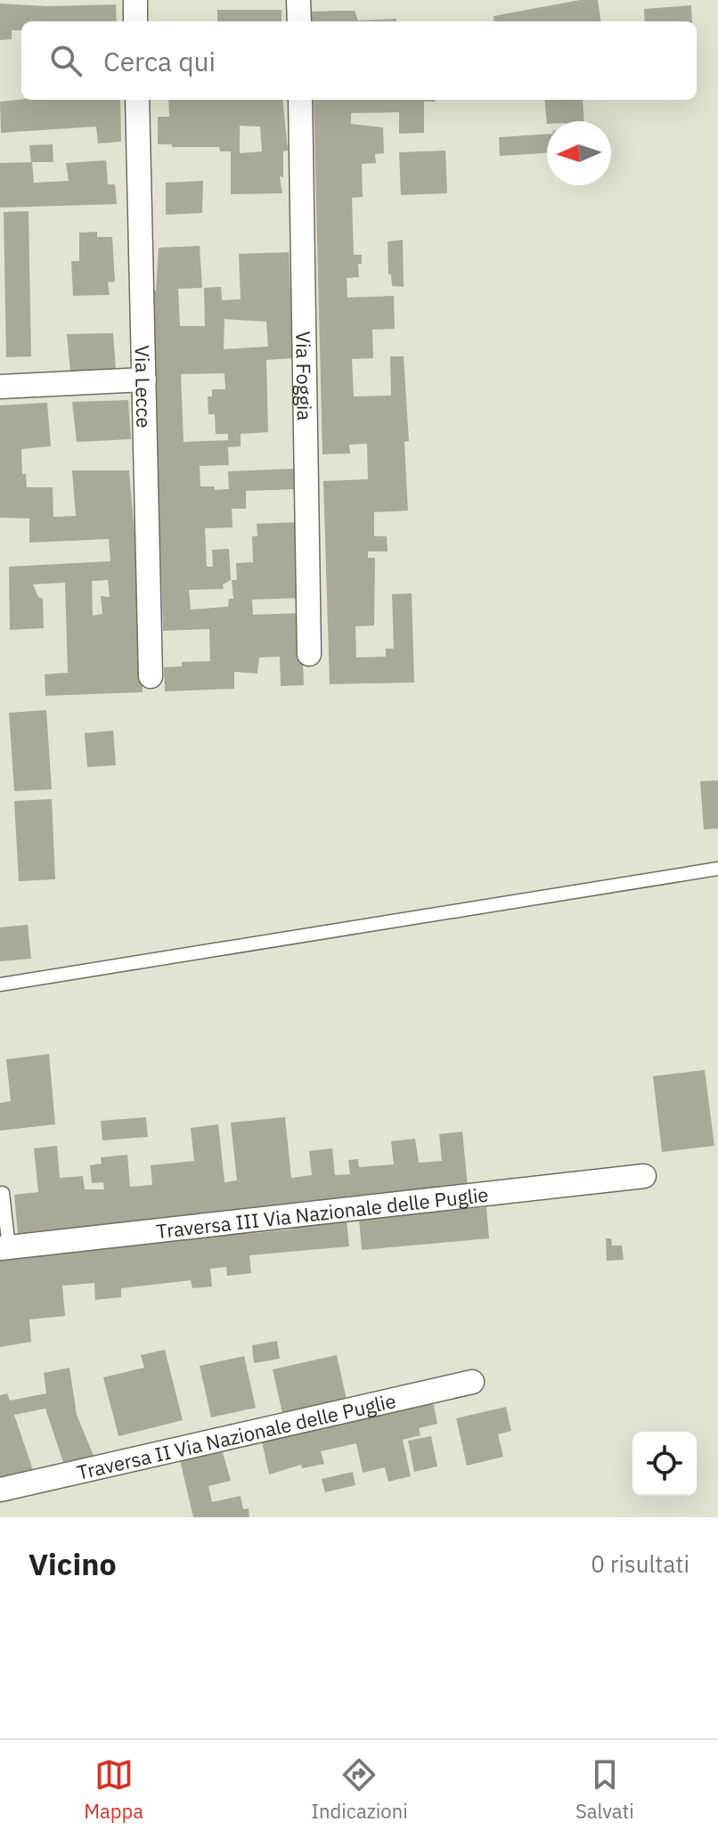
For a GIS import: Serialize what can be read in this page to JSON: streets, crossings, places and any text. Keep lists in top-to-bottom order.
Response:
{
  "streets": {
    "street": [
      "Via Foggia",
      "Via Lecce",
      "Traversa III Via Nazionale delle Puglie",
      "Traversa II Via Nazionale delle Puglie"
    ]
  },
  "north": "left",
  "page": {
    "search": "Cerca qui",
    "heading": ["Vicino", "0 risultati"],
    "nav": ["Mappa", "Indicazioni", "Salvati"]
  }
}
